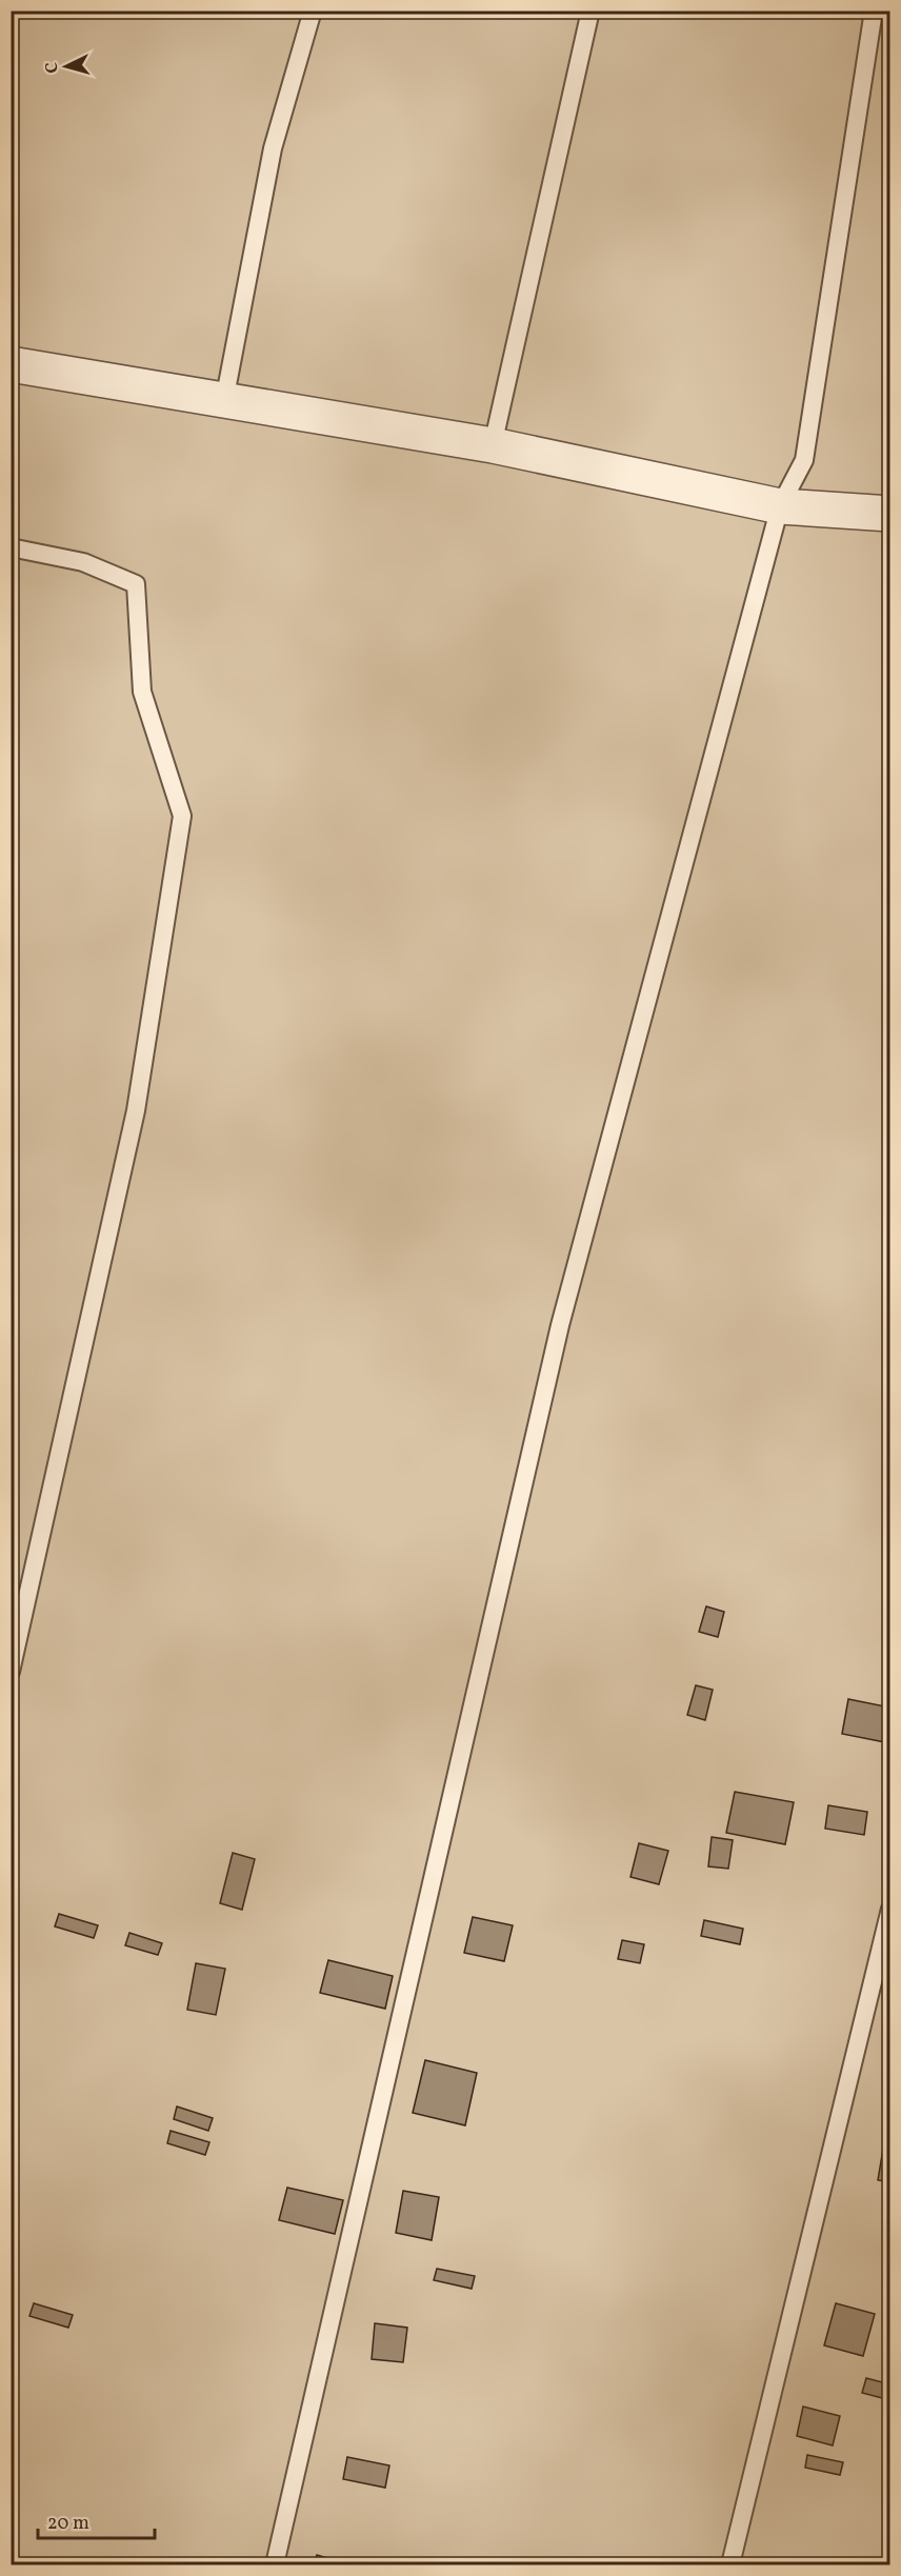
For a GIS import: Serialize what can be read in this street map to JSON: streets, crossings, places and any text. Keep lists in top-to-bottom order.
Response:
{
  "scale_bar": "20 m",
  "north": "left"
}
